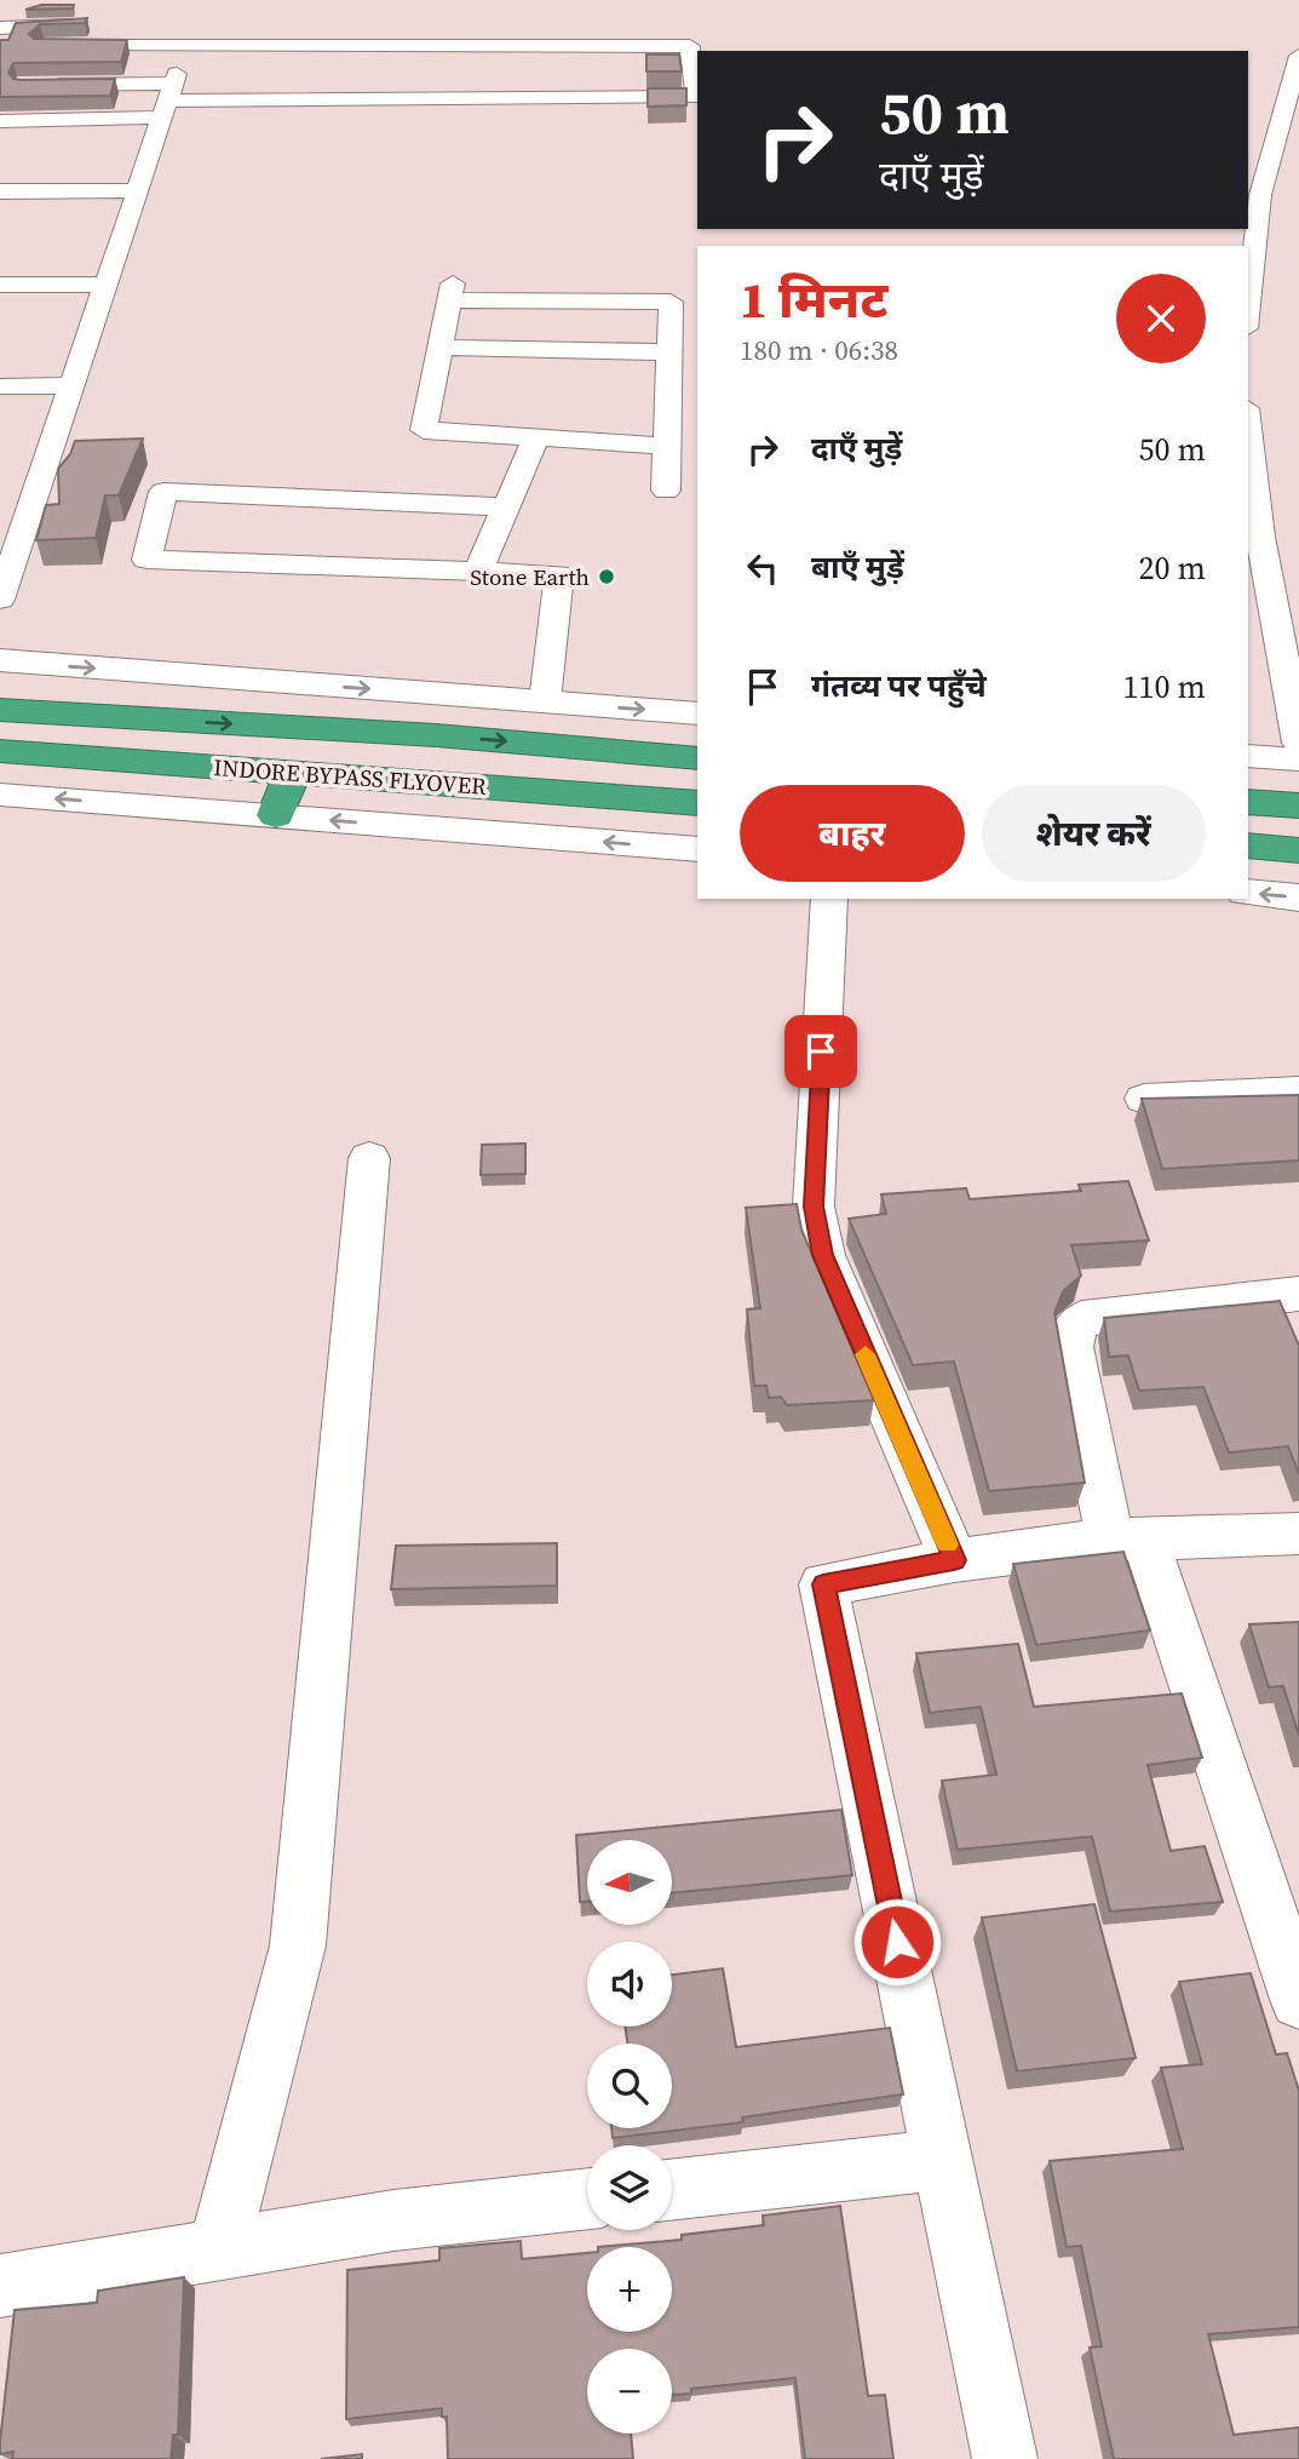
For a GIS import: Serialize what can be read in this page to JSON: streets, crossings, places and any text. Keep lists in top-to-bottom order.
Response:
{
  "streets": {
    "highway": ["INDORE BYPASS FLYOVER"]
  },
  "places": ["Stone Earth"],
  "north": "left",
  "page": {
    "turn": ["50 m", "दाएँ मुड़ें"],
    "heading": ["1 मिनट", "180 m · 06:38"],
    "list": [
      {
        "name": "दाएँ मुड़ें",
        "value": "50 m"
      },
      {
        "name": "बाएँ मुड़ें",
        "value": "20 m"
      },
      {
        "name": "गंतव्य पर पहुँचे",
        "value": "110 m"
      }
    ],
    "buttons": ["बाहर", "शेयर करें"],
    "map_buttons": ["+", "−"]
  }
}
